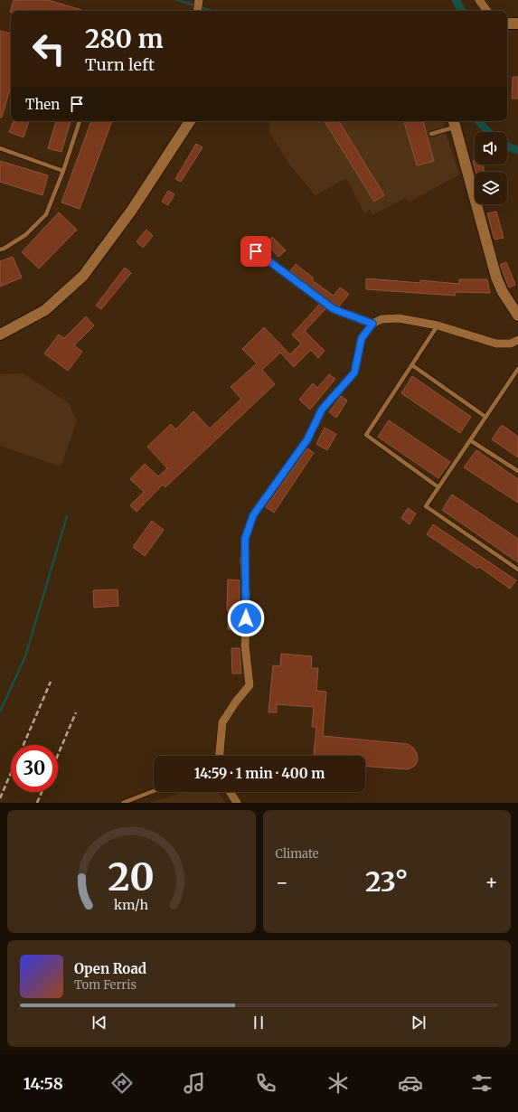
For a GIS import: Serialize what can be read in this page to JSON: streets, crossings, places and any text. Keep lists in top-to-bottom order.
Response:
{
  "page": {
    "turn": ["280 m", "Turn left"],
    "then": "Then",
    "limit": "30",
    "trip": "14:59 · 1 min · 400 m",
    "tile": "Climate",
    "heat": ["−", "23°", "+"],
    "song": ["Open Road", "Tom Ferris"],
    "tabs": "14:58",
    "gauge": ["20", "km/h"]
  }
}
